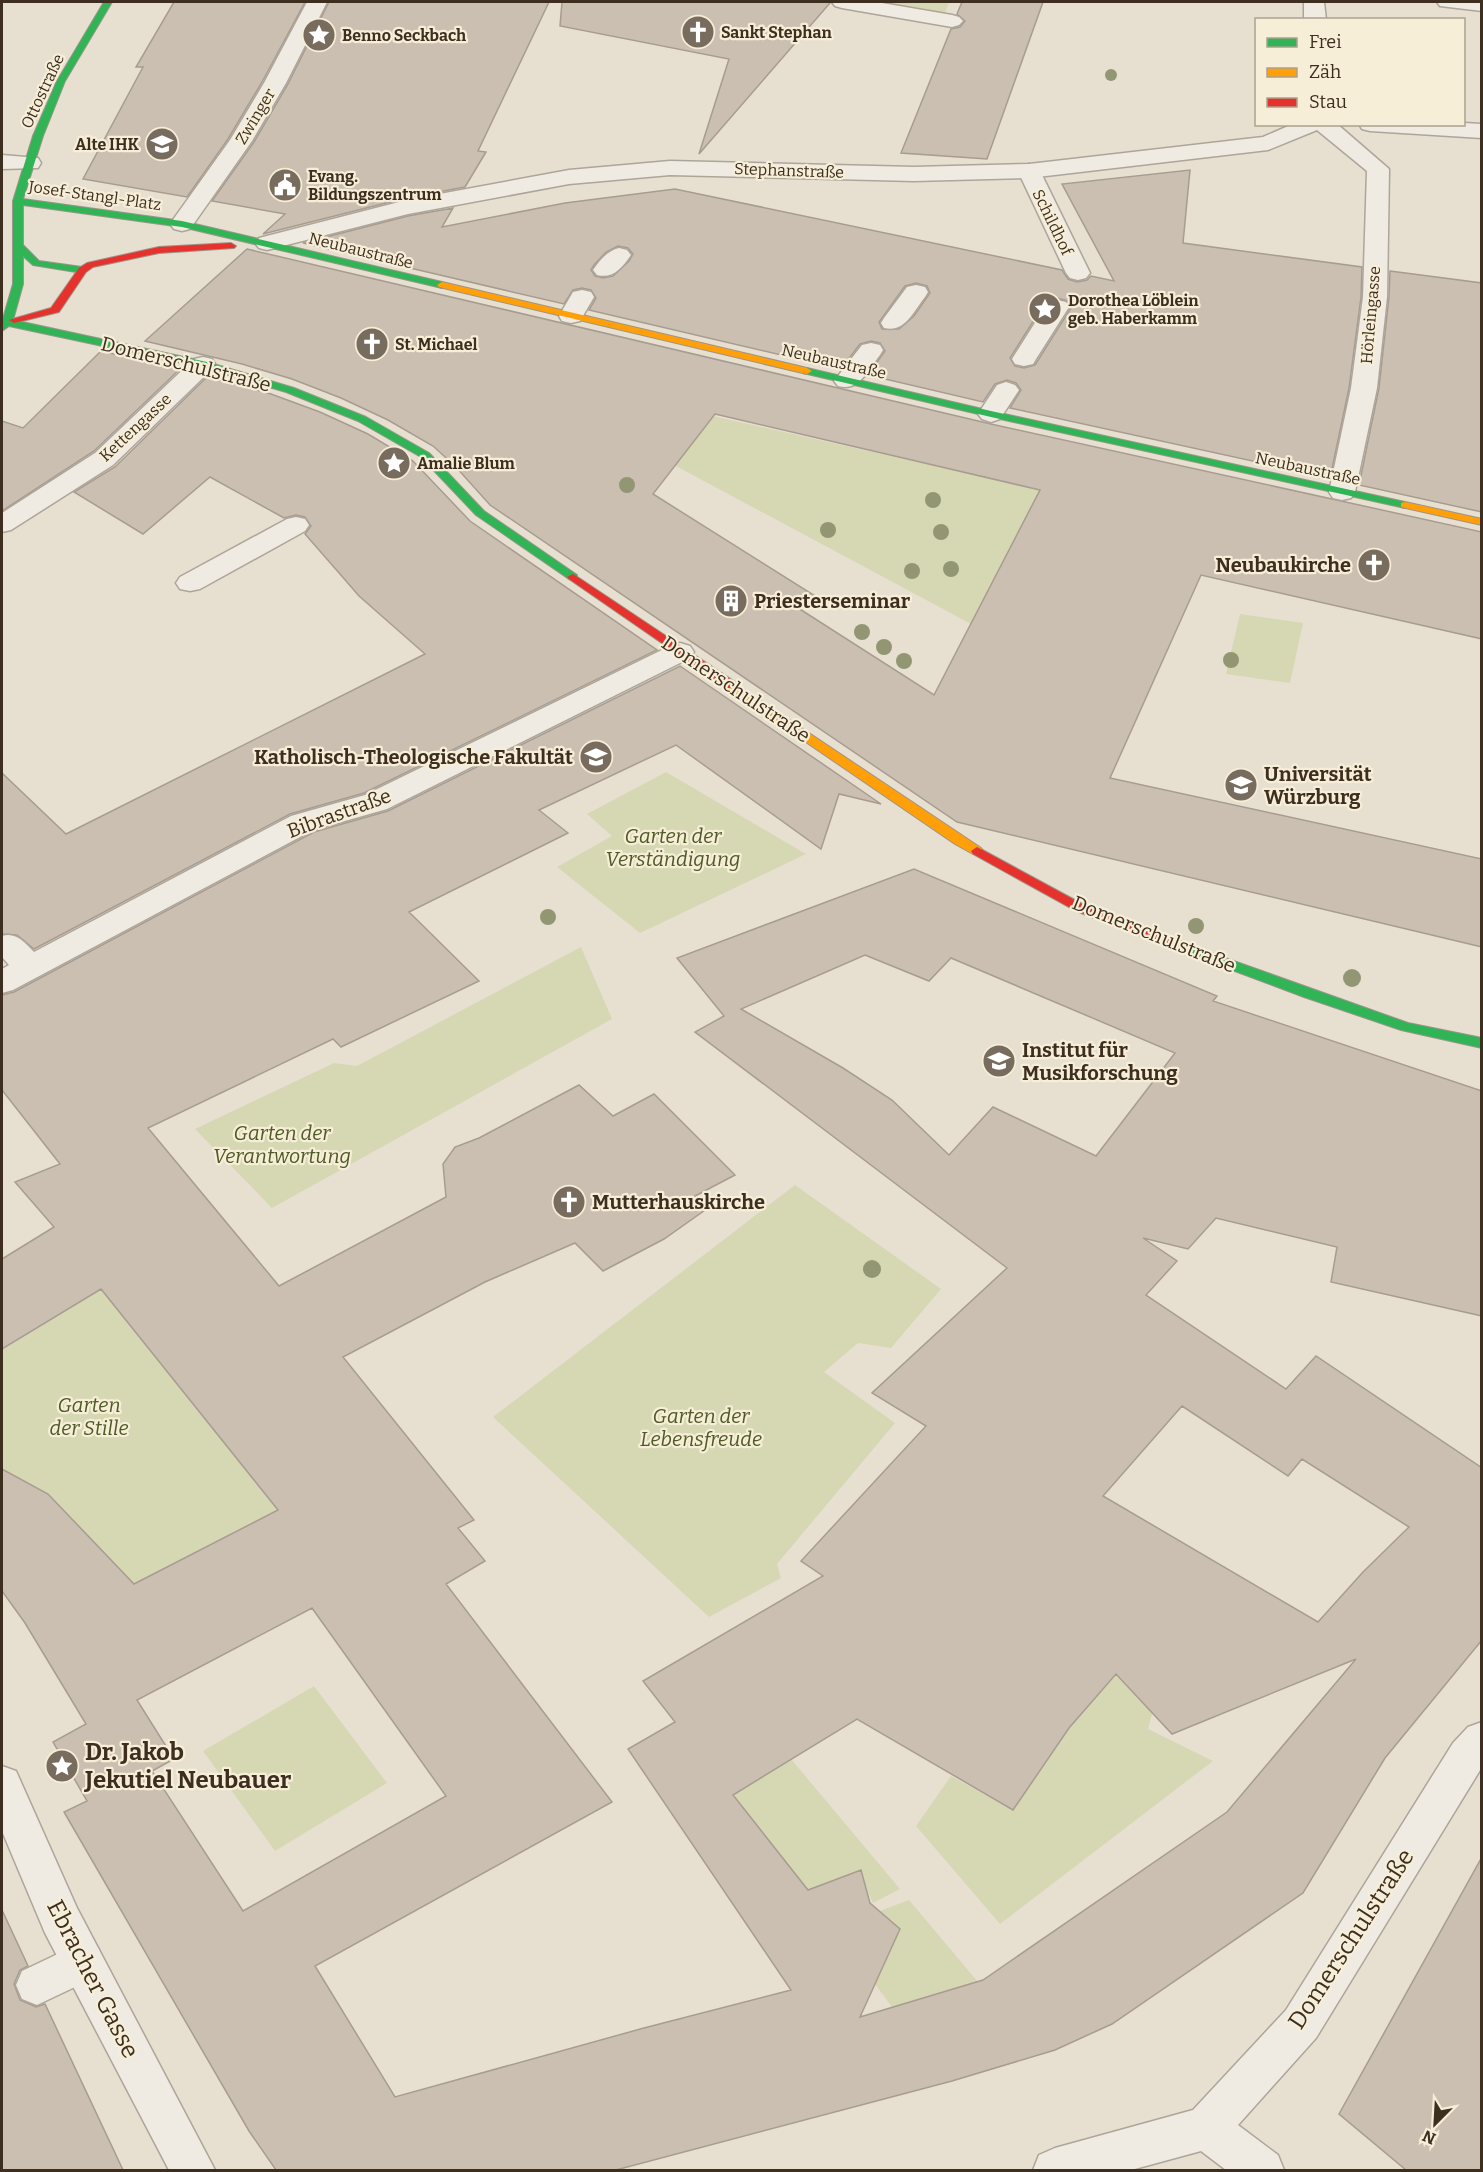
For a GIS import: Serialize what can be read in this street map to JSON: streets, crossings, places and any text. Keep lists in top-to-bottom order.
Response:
{
  "streets": {
    "street": [
      "Ottostraße",
      "Zwinger",
      "Stephanstraße",
      "Josef-Stangl-Platz",
      "Schildhof",
      "Neubaustraße",
      "Hörleingasse",
      "Domerschulstraße",
      "Kettengasse",
      "Bibrastraße",
      "Ebracher Gasse"
    ]
  },
  "crossings": [
    ["Ottostraße", "Josef-Stangl-Platz"],
    ["Zwinger", "Josef-Stangl-Platz"],
    ["Zwinger", "Neubaustraße"],
    ["Stephanstraße", "Schildhof"],
    ["Stephanstraße", "Neubaustraße"],
    ["Josef-Stangl-Platz", "Neubaustraße"],
    ["Josef-Stangl-Platz", "Domerschulstraße"],
    ["Neubaustraße", "Hörleingasse"],
    ["Domerschulstraße", "Kettengasse"],
    ["Domerschulstraße", "Bibrastraße"]
  ],
  "parks": [
    "Garten der Verständigung",
    "Garten der Verantwortung",
    "Garten der Stille",
    "Garten der Lebensfreude"
  ],
  "places": {
    "church": [
      "Sankt Stephan",
      "St. Michael",
      "Neubaukirche",
      "Mutterhauskirche"
    ],
    "place": [
      "Benno Seckbach",
      "Dorothea Löblein geb. Haberkamm",
      "Amalie Blum",
      "Dr. Jakob Jekutiel Neubauer"
    ],
    "school or university": [
      "Alte IHK",
      "Katholisch-Theologische Fakultät",
      "Universität Würzburg",
      "Institut für Musikforschung"
    ],
    "public building": ["Evang. Bildungszentrum"],
    "building": ["Priesterseminar"]
  },
  "legend": ["Frei", "Zäh", "Stau"],
  "north": "bottom left"
}
